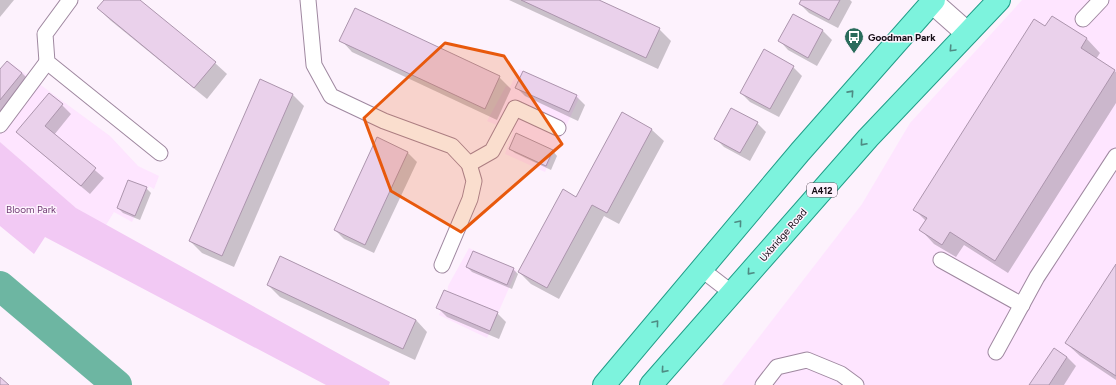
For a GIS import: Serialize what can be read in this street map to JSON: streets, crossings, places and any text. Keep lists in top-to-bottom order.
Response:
{
  "streets": {
    "main road": ["A412", "Uxbridge Road"]
  },
  "parks": ["Bloom Park"],
  "places": {
    "bus stop": ["Goodman Park"]
  }
}
